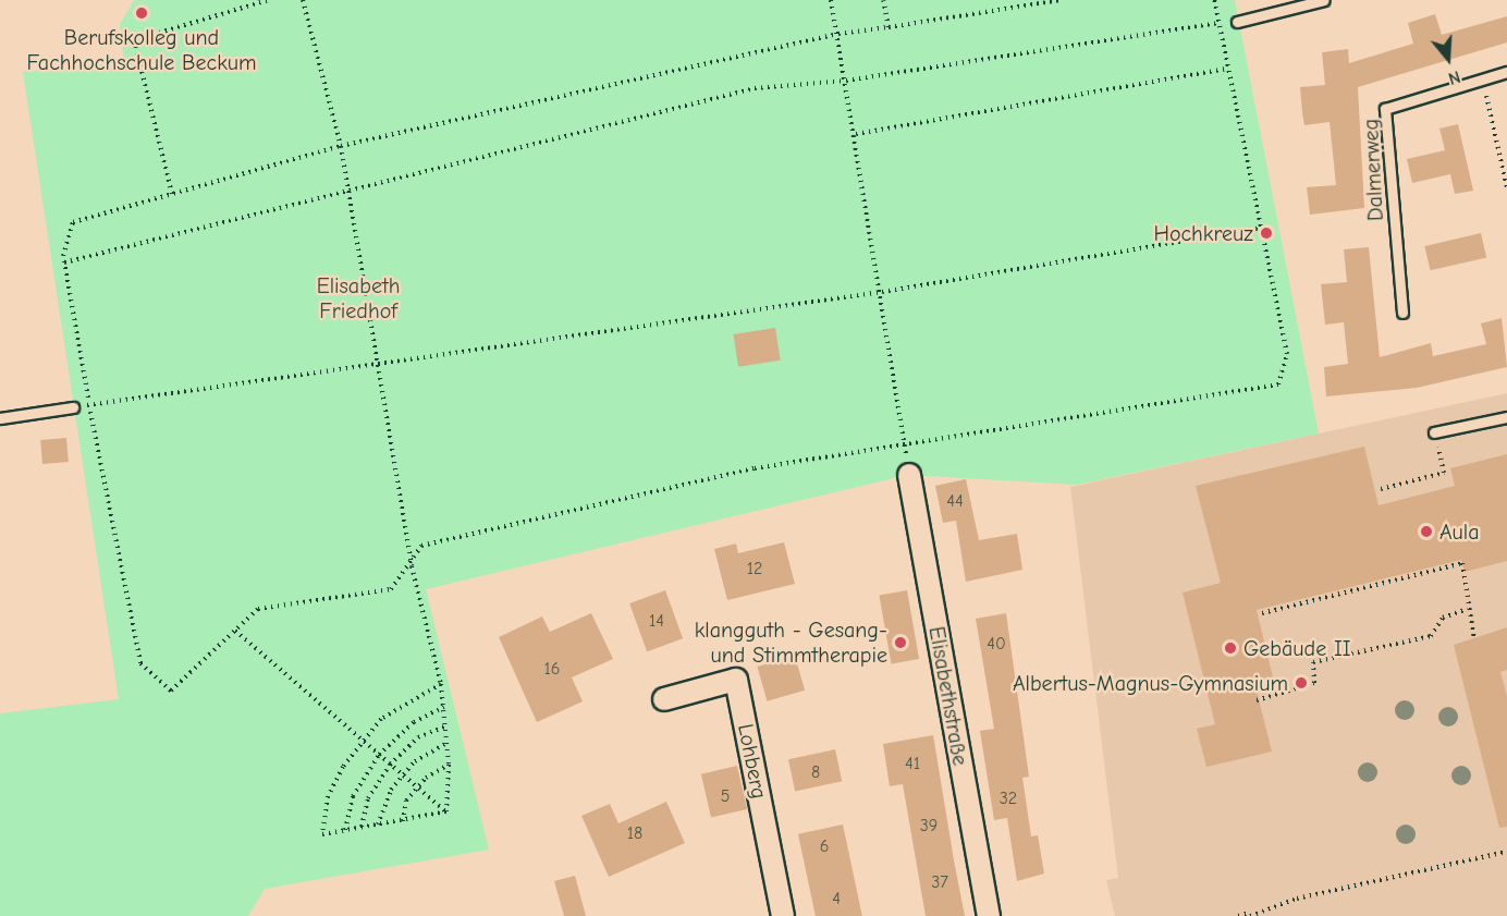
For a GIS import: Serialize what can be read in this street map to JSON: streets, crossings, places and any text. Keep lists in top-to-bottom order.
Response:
{
  "streets": {
    "street": ["Elisabethstraße", "Lohberg"],
    "lane": ["Dalmerweg"]
  },
  "parks": ["Elisabeth Friedhof"],
  "places": [
    "Berufskolleg und Fachhochschule Beckum",
    "Hochkreuz",
    "Aula",
    "klangguth - Gesang- und Stimmtherapie",
    "Gebäude II",
    "Albertus-Magnus-Gymnasium"
  ],
  "house_numbers": [
    "44",
    "12",
    "14",
    "40",
    "16",
    "41",
    "8",
    "5",
    "32",
    "39",
    "18",
    "6",
    "37",
    "4"
  ],
  "north": "bottom"
}
